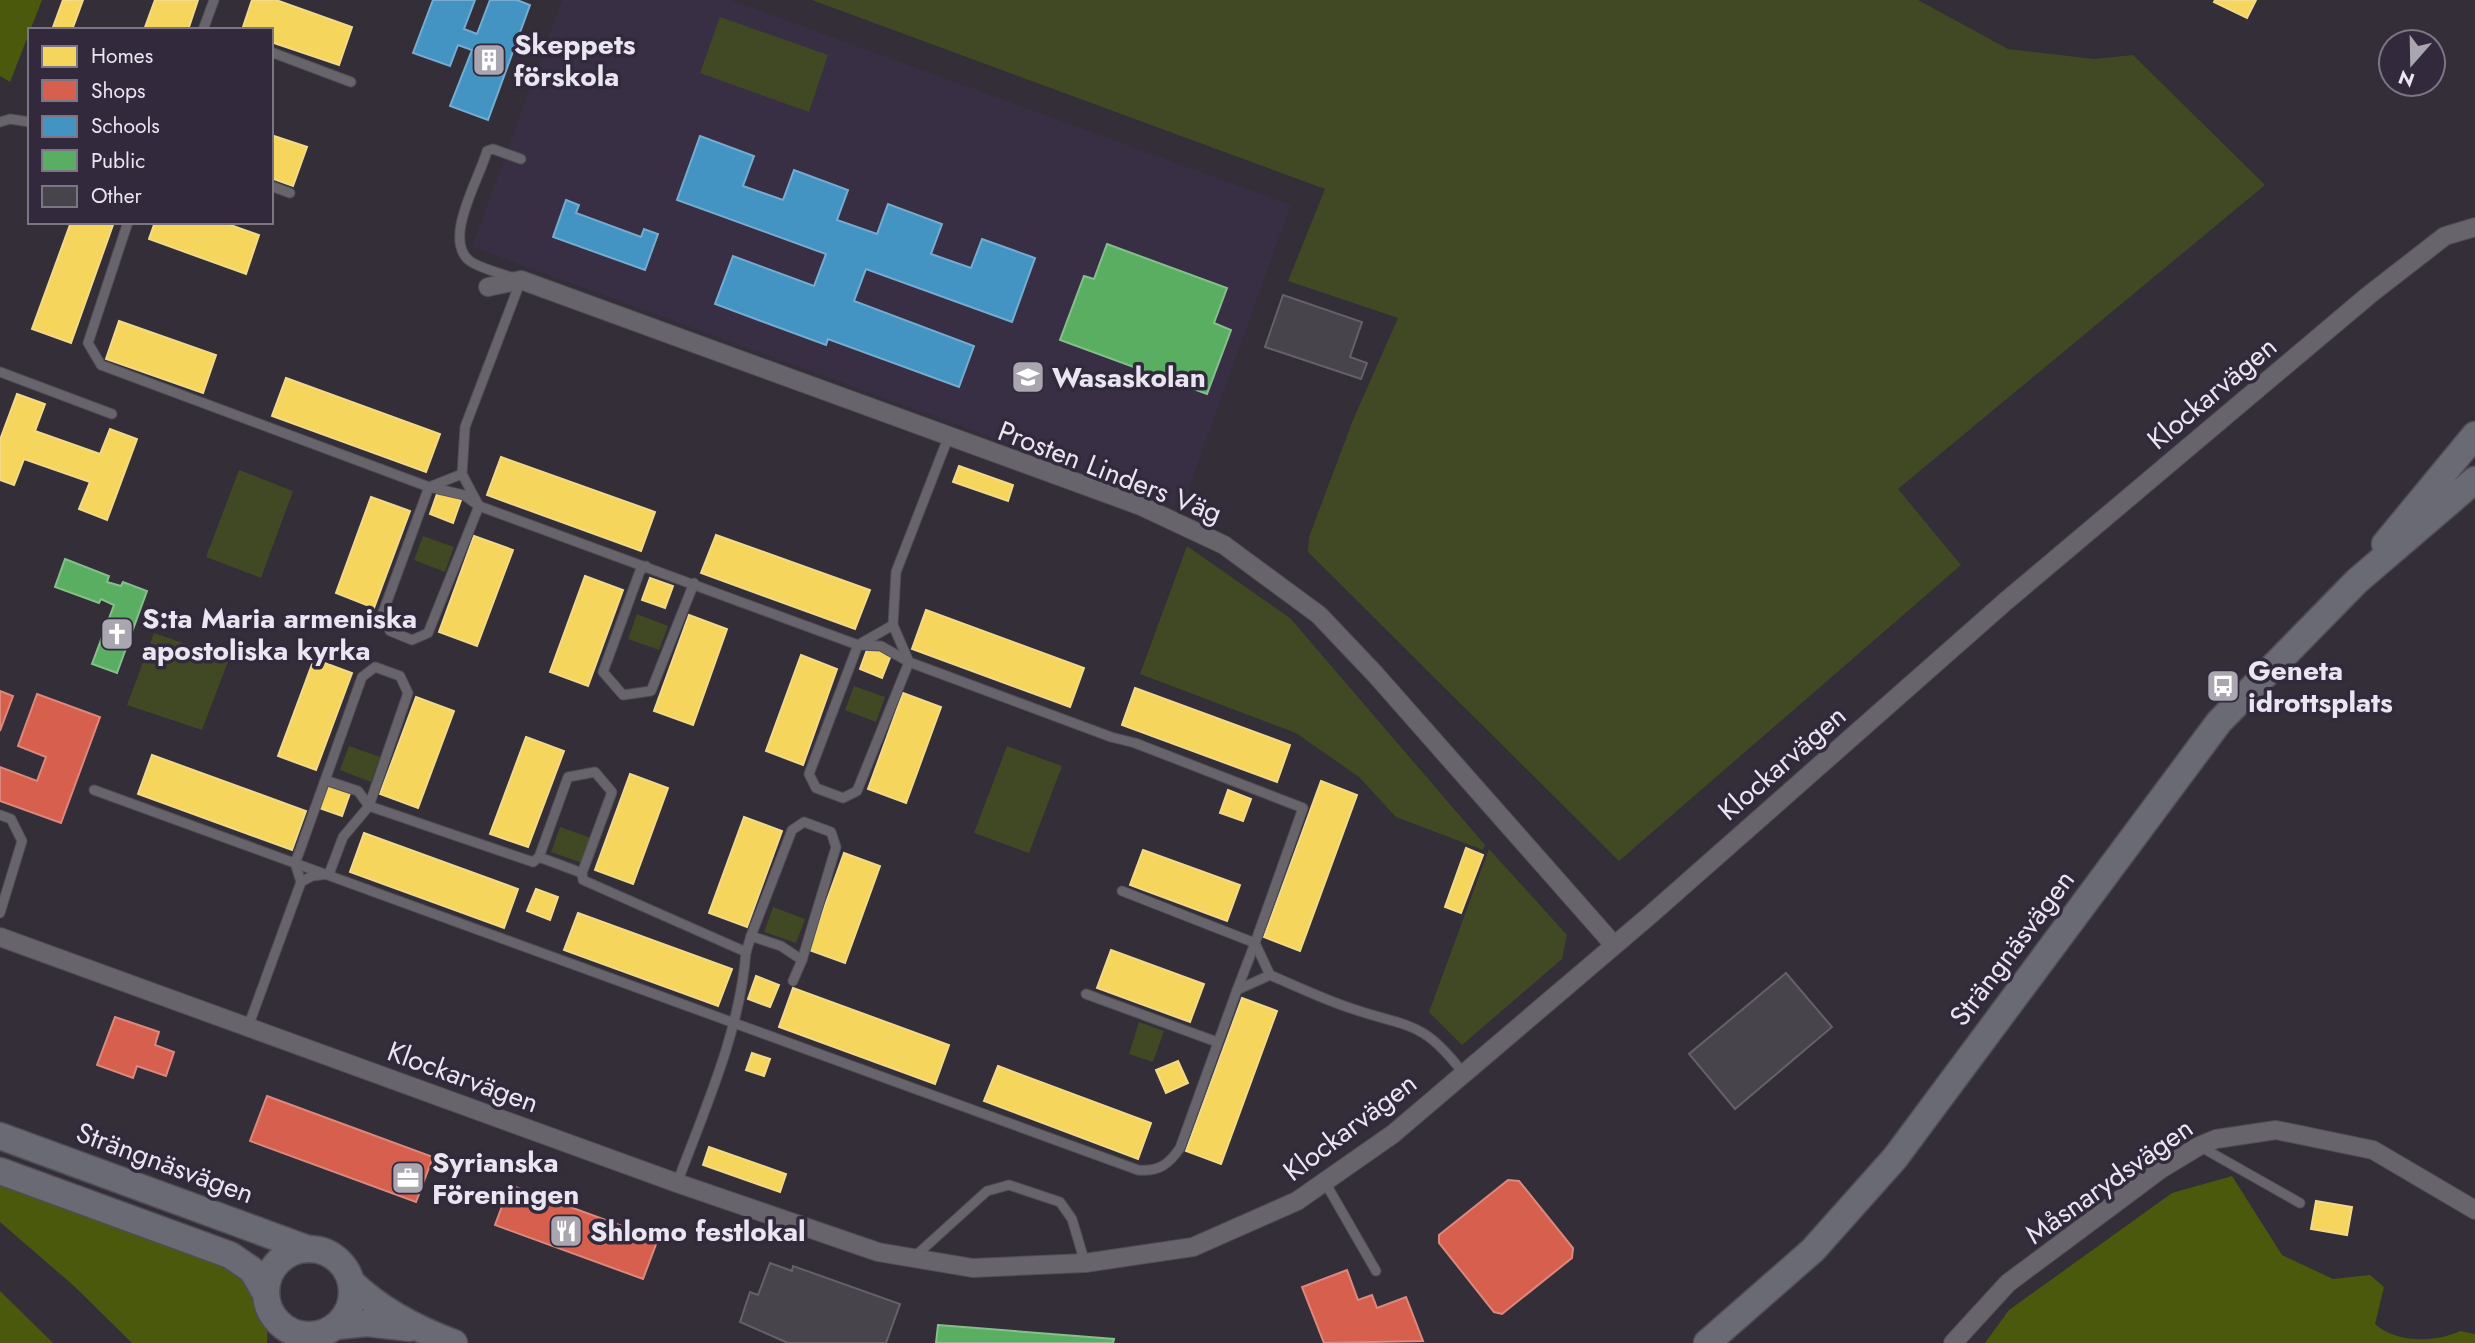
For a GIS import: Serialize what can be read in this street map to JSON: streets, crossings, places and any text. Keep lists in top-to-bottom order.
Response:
{
  "streets": {
    "main road": ["Strängnäsvägen"],
    "street": ["Klockarvägen", "Prosten Linders Väg", "Måsnarydsvägen"]
  },
  "crossings": [
    ["Klockarvägen", "Prosten Linders Väg"]
  ],
  "places": {
    "building": ["Skeppets förskola"],
    "school or university": ["Wasaskolan"],
    "church": ["S:ta Maria armeniska apostoliska kyrka"],
    "bus stop": ["Geneta idrottsplats"],
    "office": ["Syrianska Föreningen"],
    "restaurant": ["Shlomo festlokal"]
  },
  "legend": [
    "Homes",
    "Shops",
    "Schools",
    "Public",
    "Other"
  ],
  "north": "bottom"
}
